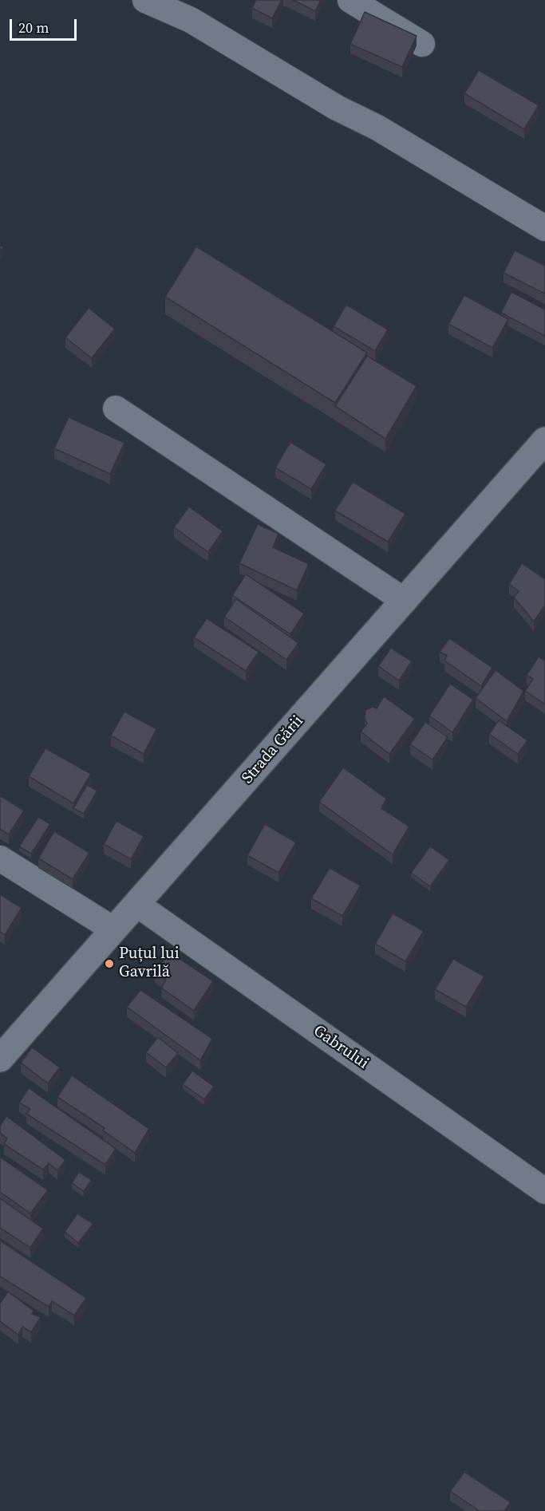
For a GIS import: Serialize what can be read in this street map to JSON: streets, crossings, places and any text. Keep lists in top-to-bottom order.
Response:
{
  "streets": {
    "main road": ["Strada Gării"],
    "street": ["Gabrului"]
  },
  "crossings": [
    ["Strada Gării", "Gabrului"]
  ],
  "places": ["Puțul lui Gavrilă"],
  "scale_bar": "20 m"
}
